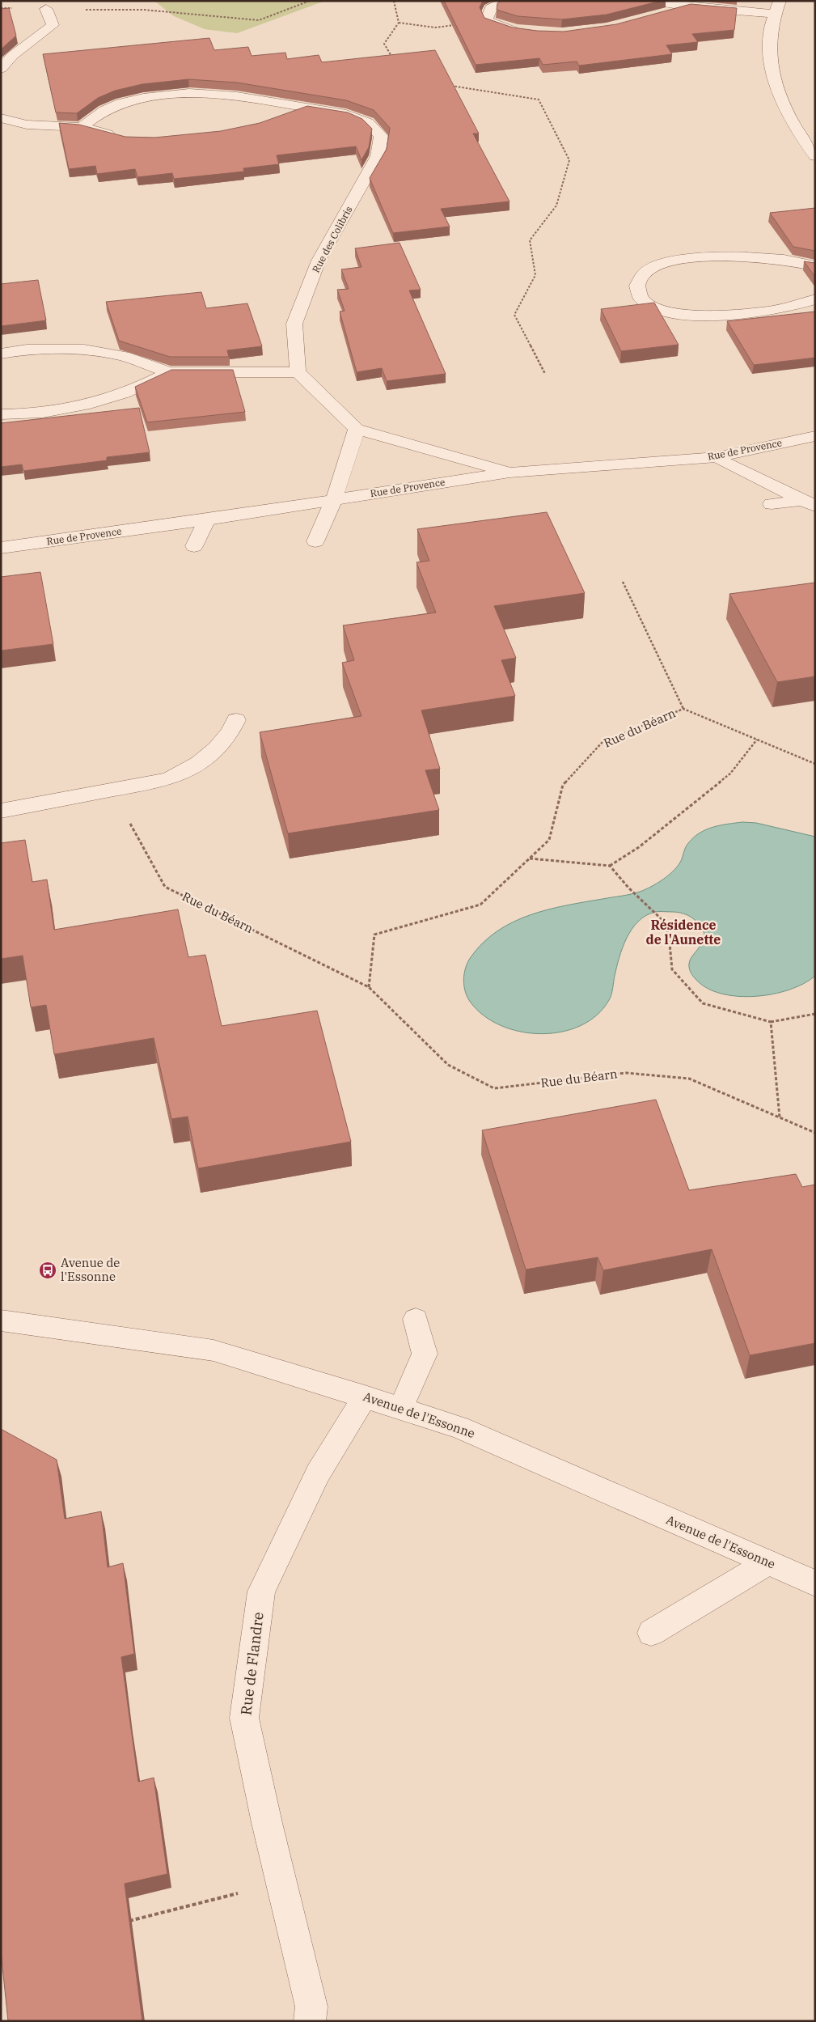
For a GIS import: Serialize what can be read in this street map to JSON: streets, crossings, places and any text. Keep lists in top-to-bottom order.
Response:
{
  "streets": {
    "street": [
      "Rue des Colibris",
      "Rue de Provence",
      "Avenue de l'Essonne",
      "Rue de Flandre"
    ],
    "path": ["Rue du Béarn"]
  },
  "crossings": [
    ["Avenue de l'Essonne", "Rue de Flandre"]
  ],
  "districts": ["Résidence de l'Aunette"],
  "places": {
    "bus stop": ["Avenue de l'Essonne"]
  }
}
